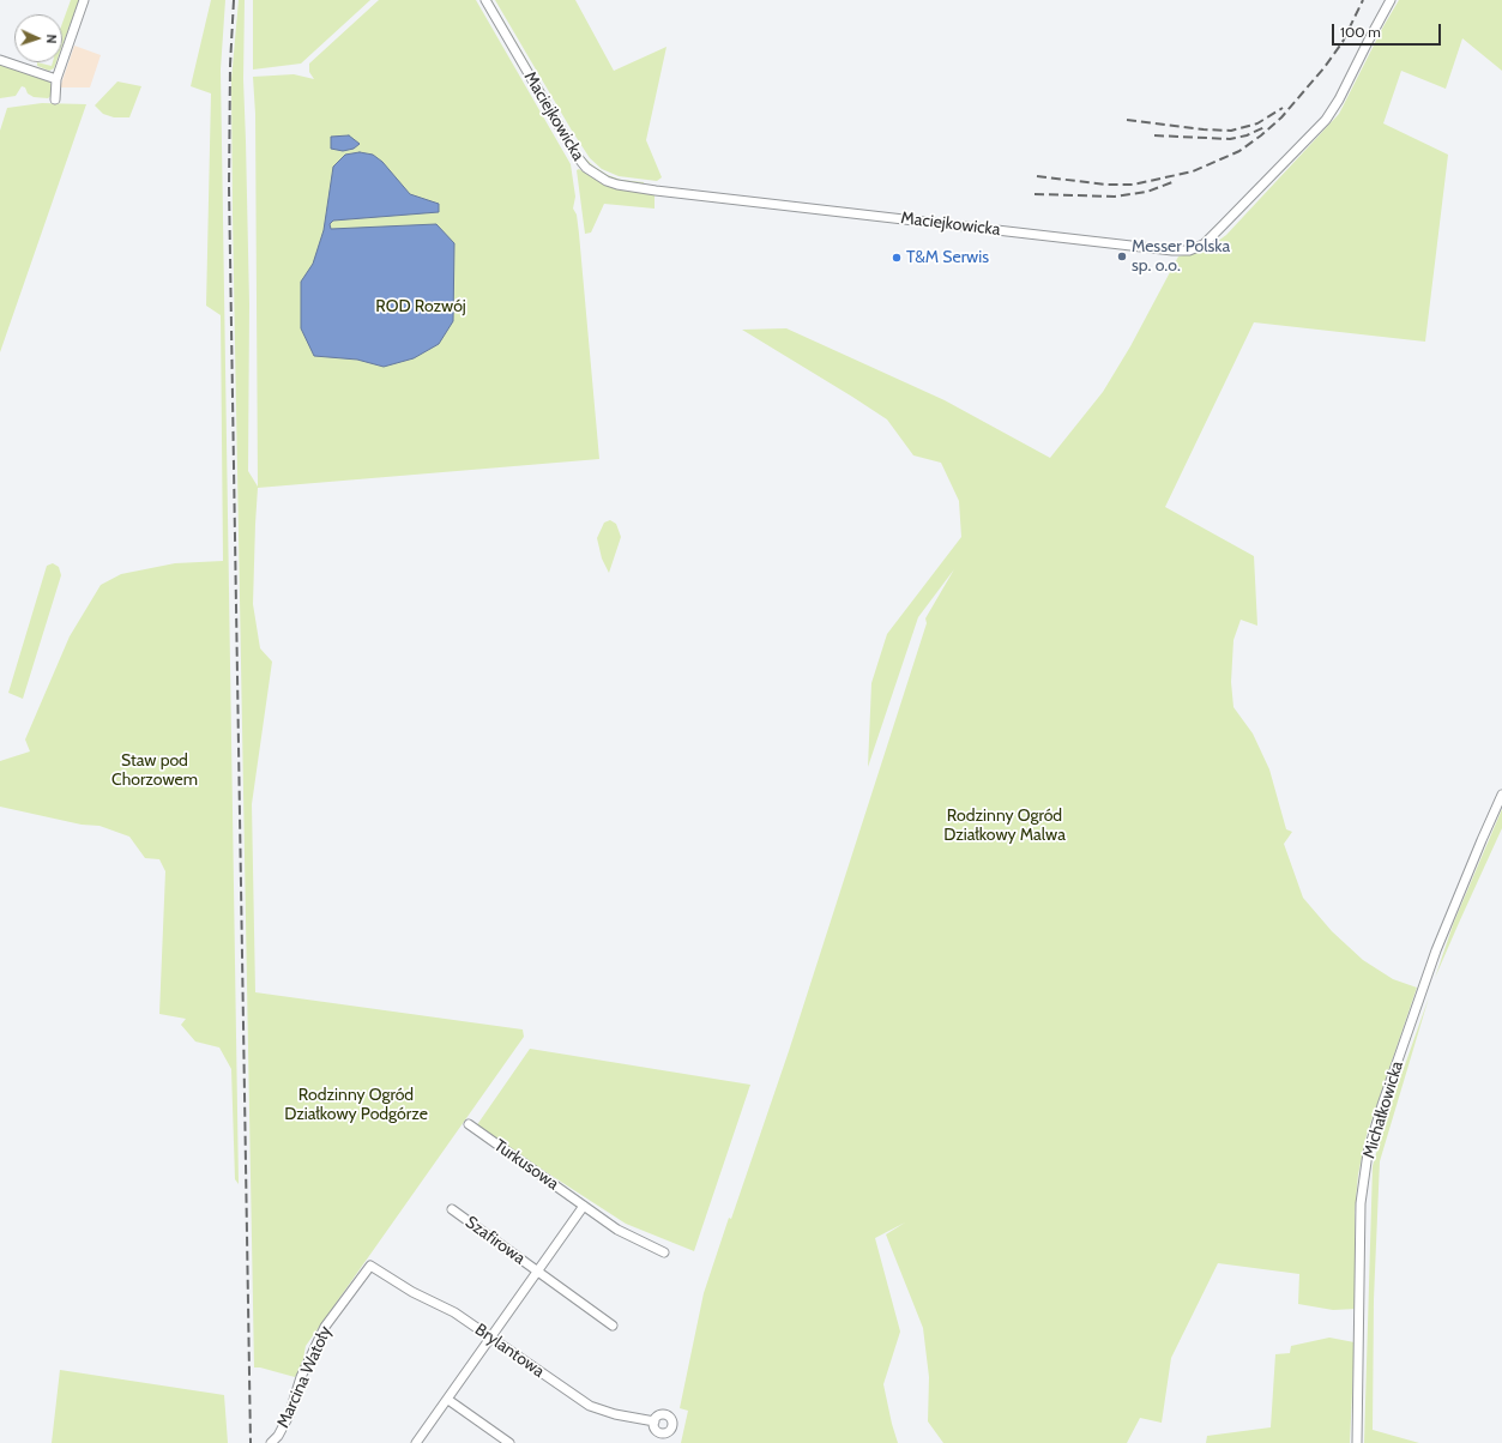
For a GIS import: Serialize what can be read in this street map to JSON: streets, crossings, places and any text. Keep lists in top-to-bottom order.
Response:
{
  "streets": {
    "street": [
      "Maciejkowicka",
      "Michałkowicka",
      "Turkusowa",
      "Szafirowa",
      "Brylantowa",
      "Marcina Watoły"
    ]
  },
  "crossings": [
    ["Szafirowa", "Brylantowa"],
    ["Brylantowa", "Marcina Watoły"]
  ],
  "parks": [
    "ROD Rozwój",
    "Staw pod Chorzowem",
    "Rodzinny Ogród Działkowy Malwa",
    "Rodzinny Ogród Działkowy Podgórze"
  ],
  "places": ["Messer Polska sp. o.o.", "T&M Serwis"],
  "scale_bar": "100 m",
  "north": "right"
}
